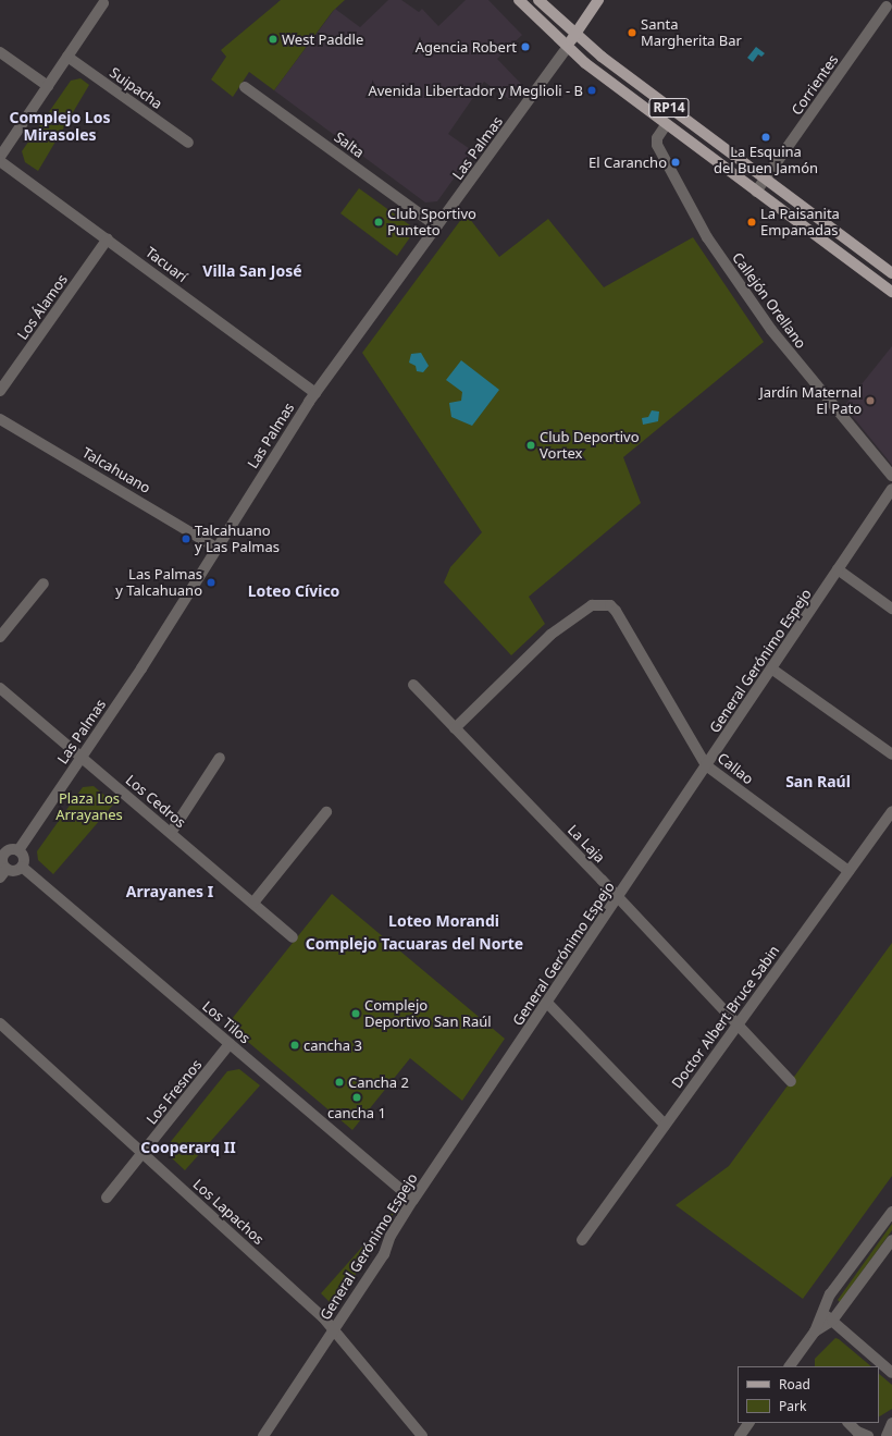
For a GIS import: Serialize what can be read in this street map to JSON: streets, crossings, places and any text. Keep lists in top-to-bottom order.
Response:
{
  "streets": {
    "main road": ["RP14"],
    "street": [
      "Corrientes",
      "Suipacha",
      "Salta",
      "Las Palmas",
      "Tacuarí",
      "Callejón Orellano",
      "Los Álamos",
      "Talcahuano",
      "General Gerónimo Espejo",
      "Callao",
      "Los Cedros",
      "La Laja",
      "Doctor Albert Bruce Sabin",
      "Los Tilos",
      "Los Fresnos",
      "Los Lapachos"
    ]
  },
  "crossings": [
    ["Corrientes", "RP14"],
    ["RP14", "Las Palmas"],
    ["RP14", "Callejón Orellano"],
    ["Salta", "Las Palmas"],
    ["Las Palmas", "Tacuarí"],
    ["Las Palmas", "Talcahuano"],
    ["Las Palmas", "Los Cedros"],
    ["Las Palmas", "Los Tilos"],
    ["Tacuarí", "Los Álamos"],
    ["General Gerónimo Espejo", "Callao"],
    ["General Gerónimo Espejo", "La Laja"],
    ["General Gerónimo Espejo", "Los Tilos"],
    ["General Gerónimo Espejo", "Los Lapachos"],
    ["Callao", "La Laja"],
    ["Callao", "Doctor Albert Bruce Sabin"],
    ["La Laja", "Doctor Albert Bruce Sabin"],
    ["Los Tilos", "Los Fresnos"],
    ["Los Fresnos", "Los Lapachos"]
  ],
  "districts": [
    "Complejo Los Mirasoles",
    "Villa San José",
    "Loteo Cívico",
    "San Raúl",
    "Arrayanes I",
    "Loteo Morandi",
    "Complejo Tacuaras del Norte",
    "Cooperarq II"
  ],
  "parks": ["Plaza Los Arrayanes"],
  "places": [
    "Santa Margherita Bar",
    "West Paddle",
    "Agencia Robert",
    "Avenida Libertador y Meglioli - B",
    "La Esquina del Buen Jamón",
    "El Carancho",
    "Club Sportivo Punteto",
    "La Paisanita Empanadas",
    "Jardín Maternal El Pato",
    "Club Deportivo Vortex",
    "Talcahuano y Las Palmas",
    "Las Palmas y Talcahuano",
    "Complejo Deportivo San Raúl",
    "cancha 3",
    "Cancha 2",
    "cancha 1"
  ],
  "legend": ["Road", "Park"]
}
